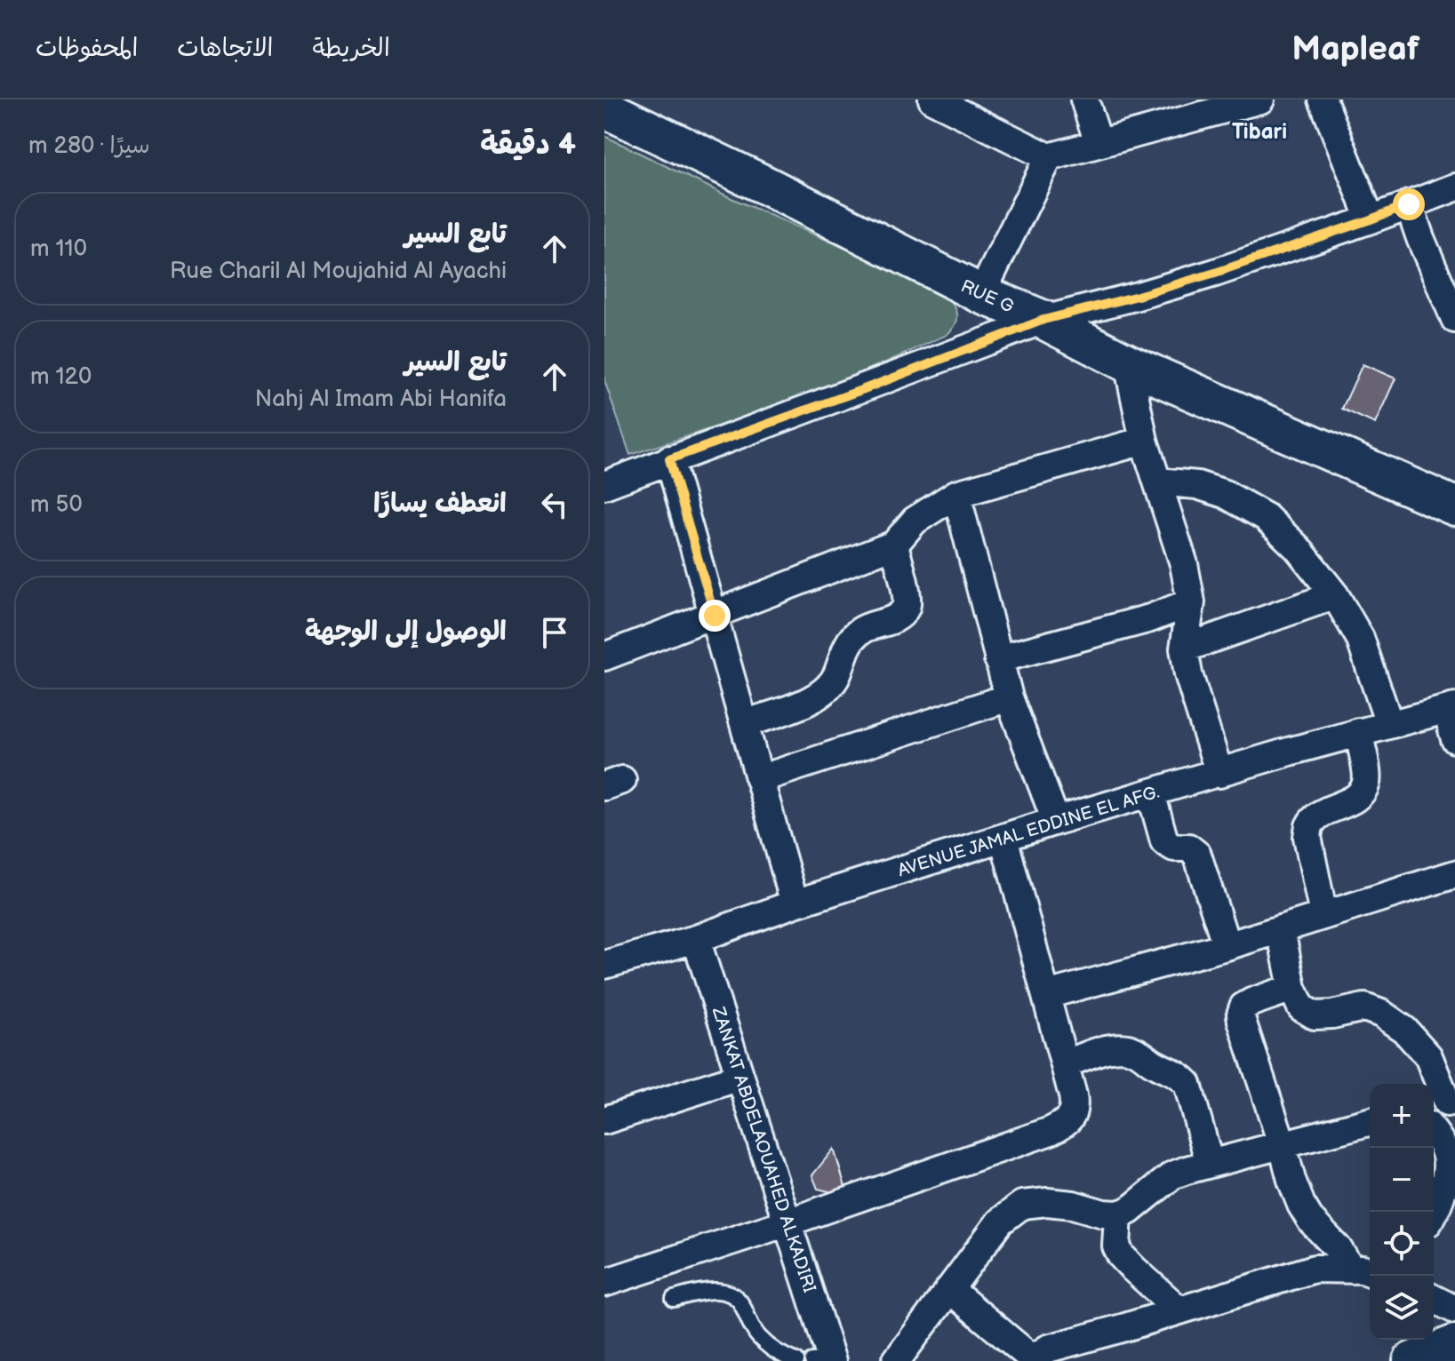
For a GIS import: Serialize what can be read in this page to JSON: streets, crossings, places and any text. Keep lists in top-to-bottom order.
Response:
{
  "streets": {
    "street": ["RUE G", "AVENUE JAMAL EDDINE EL AFG.", "ZANKAT ABDELAOUAHED ALKADIRI"]
  },
  "crossings": [
    ["AVENUE JAMAL EDDINE EL AFG.", "ZANKAT ABDELAOUAHED ALKADIRI"]
  ],
  "districts": ["Tibari"],
  "page": {
    "header": "Mapleaf",
    "nav": ["الخريطة", "الاتجاهات", "المحفوظات"],
    "heading": ["4 دقيقة", "سيرًا · 280 m"],
    "list": [
      ["تابع السير", "Rue Charil Al Moujahid Al Ayachi", "110 m"],
      ["تابع السير", "Nahj Al Imam Abi Hanifa", "120 m"],
      ["انعطف يسارًا", "50 m"],
      "الوصول إلى الوجهة"
    ],
    "map_buttons": ["+", "−"]
  }
}
